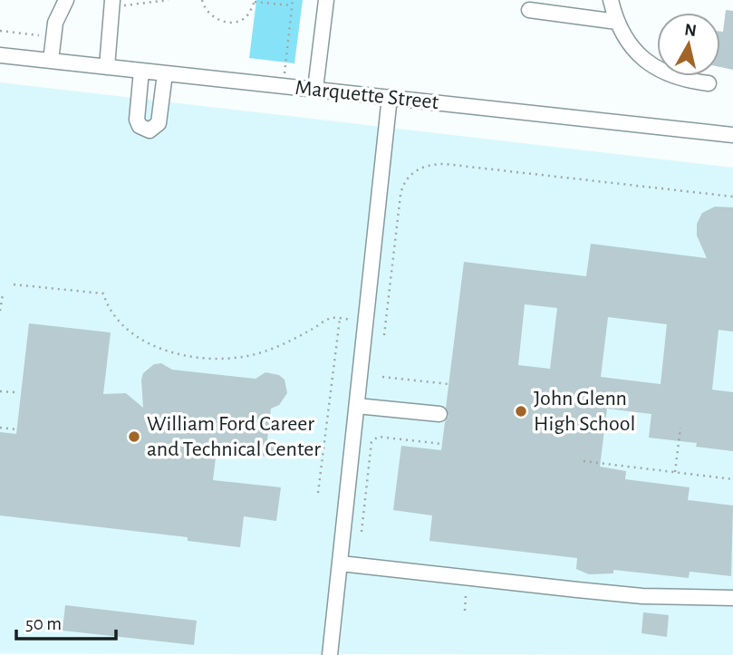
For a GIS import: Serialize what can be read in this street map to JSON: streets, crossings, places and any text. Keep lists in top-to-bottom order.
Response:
{
  "streets": {
    "street": ["Marquette Street"]
  },
  "places": ["John Glenn High School", "William Ford Career and Technical Center"],
  "scale_bar": "50 m",
  "north": "top"
}
